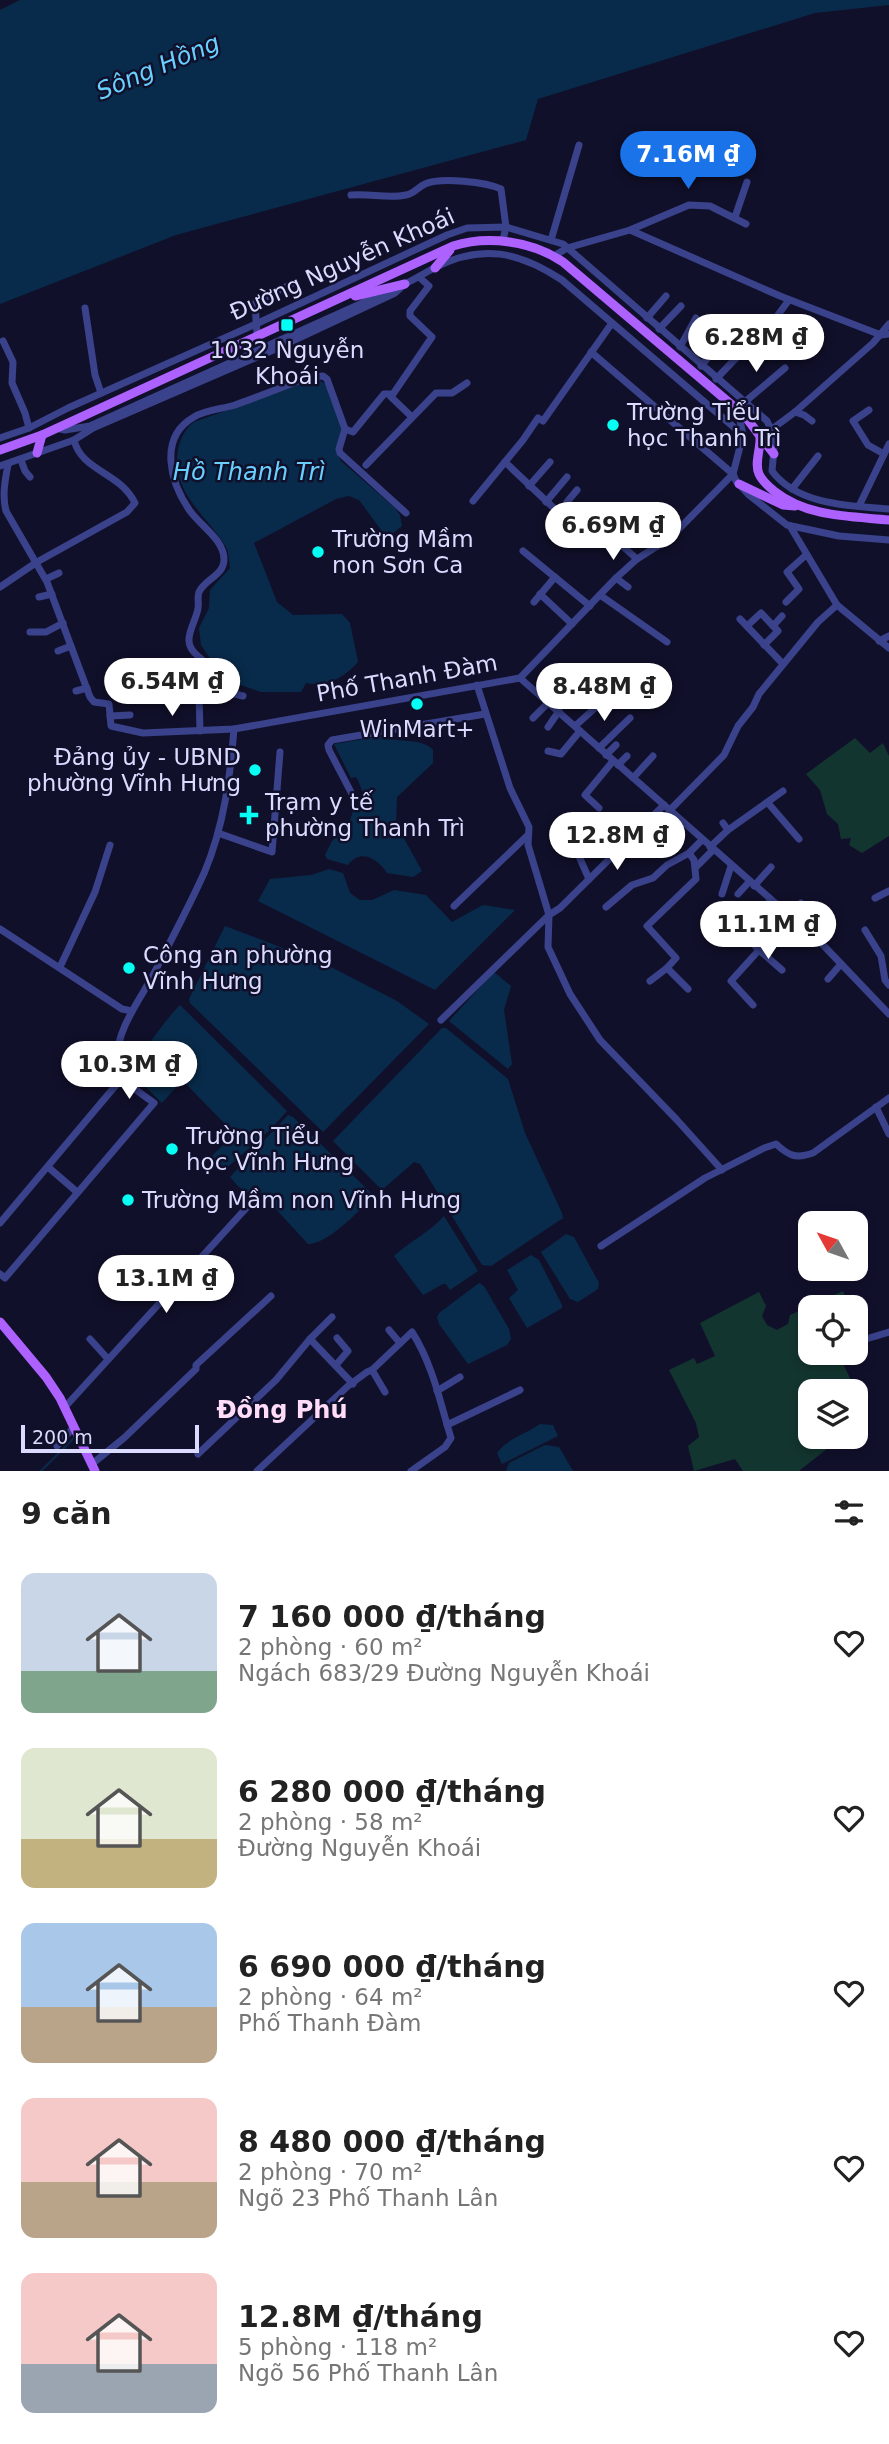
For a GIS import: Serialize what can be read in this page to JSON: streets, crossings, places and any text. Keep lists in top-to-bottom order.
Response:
{
  "streets": {
    "main road": ["Đường Nguyễn Khoái"],
    "street": ["Phố Thanh Đàm"]
  },
  "districts": ["Đồng Phú"],
  "water": ["Sông Hồng", "Hồ Thanh Trì"],
  "places": {
    "transit": ["1032 Nguyễn Khoái"],
    "other": [
      "Trường Tiểu học Thanh Trì",
      "Trường Mầm non Sơn Ca",
      "WinMart+",
      "Đảng ủy - UBND phường Vĩnh Hưng",
      "Công an phường Vĩnh Hưng",
      "Trường Tiểu học Vĩnh Hưng",
      "Trường Mầm non Vĩnh Hưng"
    ],
    "health": ["Trạm y tế phường Thanh Trì"]
  },
  "scale_bar": "200 m",
  "north": "top left",
  "page": {
    "price": [
      "7.16M ₫",
      "6.28M ₫",
      "6.69M ₫",
      "6.54M ₫",
      "8.48M ₫",
      "12.8M ₫",
      "11.1M ₫",
      "10.3M ₫",
      "13.1M ₫"
    ],
    "scale": "200 m",
    "heading": "9 căn",
    "list": [
      {
        "name": "7 160 000 ₫/tháng",
        "note": "2 phòng · 60 m² · Ngách 683/29 Đường Nguyễn Khoái"
      },
      {
        "name": "6 280 000 ₫/tháng",
        "note": "2 phòng · 58 m² · Đường Nguyễn Khoái"
      },
      {
        "name": "6 690 000 ₫/tháng",
        "note": "2 phòng · 64 m² · Phố Thanh Đàm"
      },
      {
        "name": "8 480 000 ₫/tháng",
        "note": "2 phòng · 70 m² · Ngõ 23 Phố Thanh Lân"
      },
      {
        "name": "12.8M ₫/tháng",
        "note": "5 phòng · 118 m² · Ngõ 56 Phố Thanh Lân"
      }
    ]
  }
}
